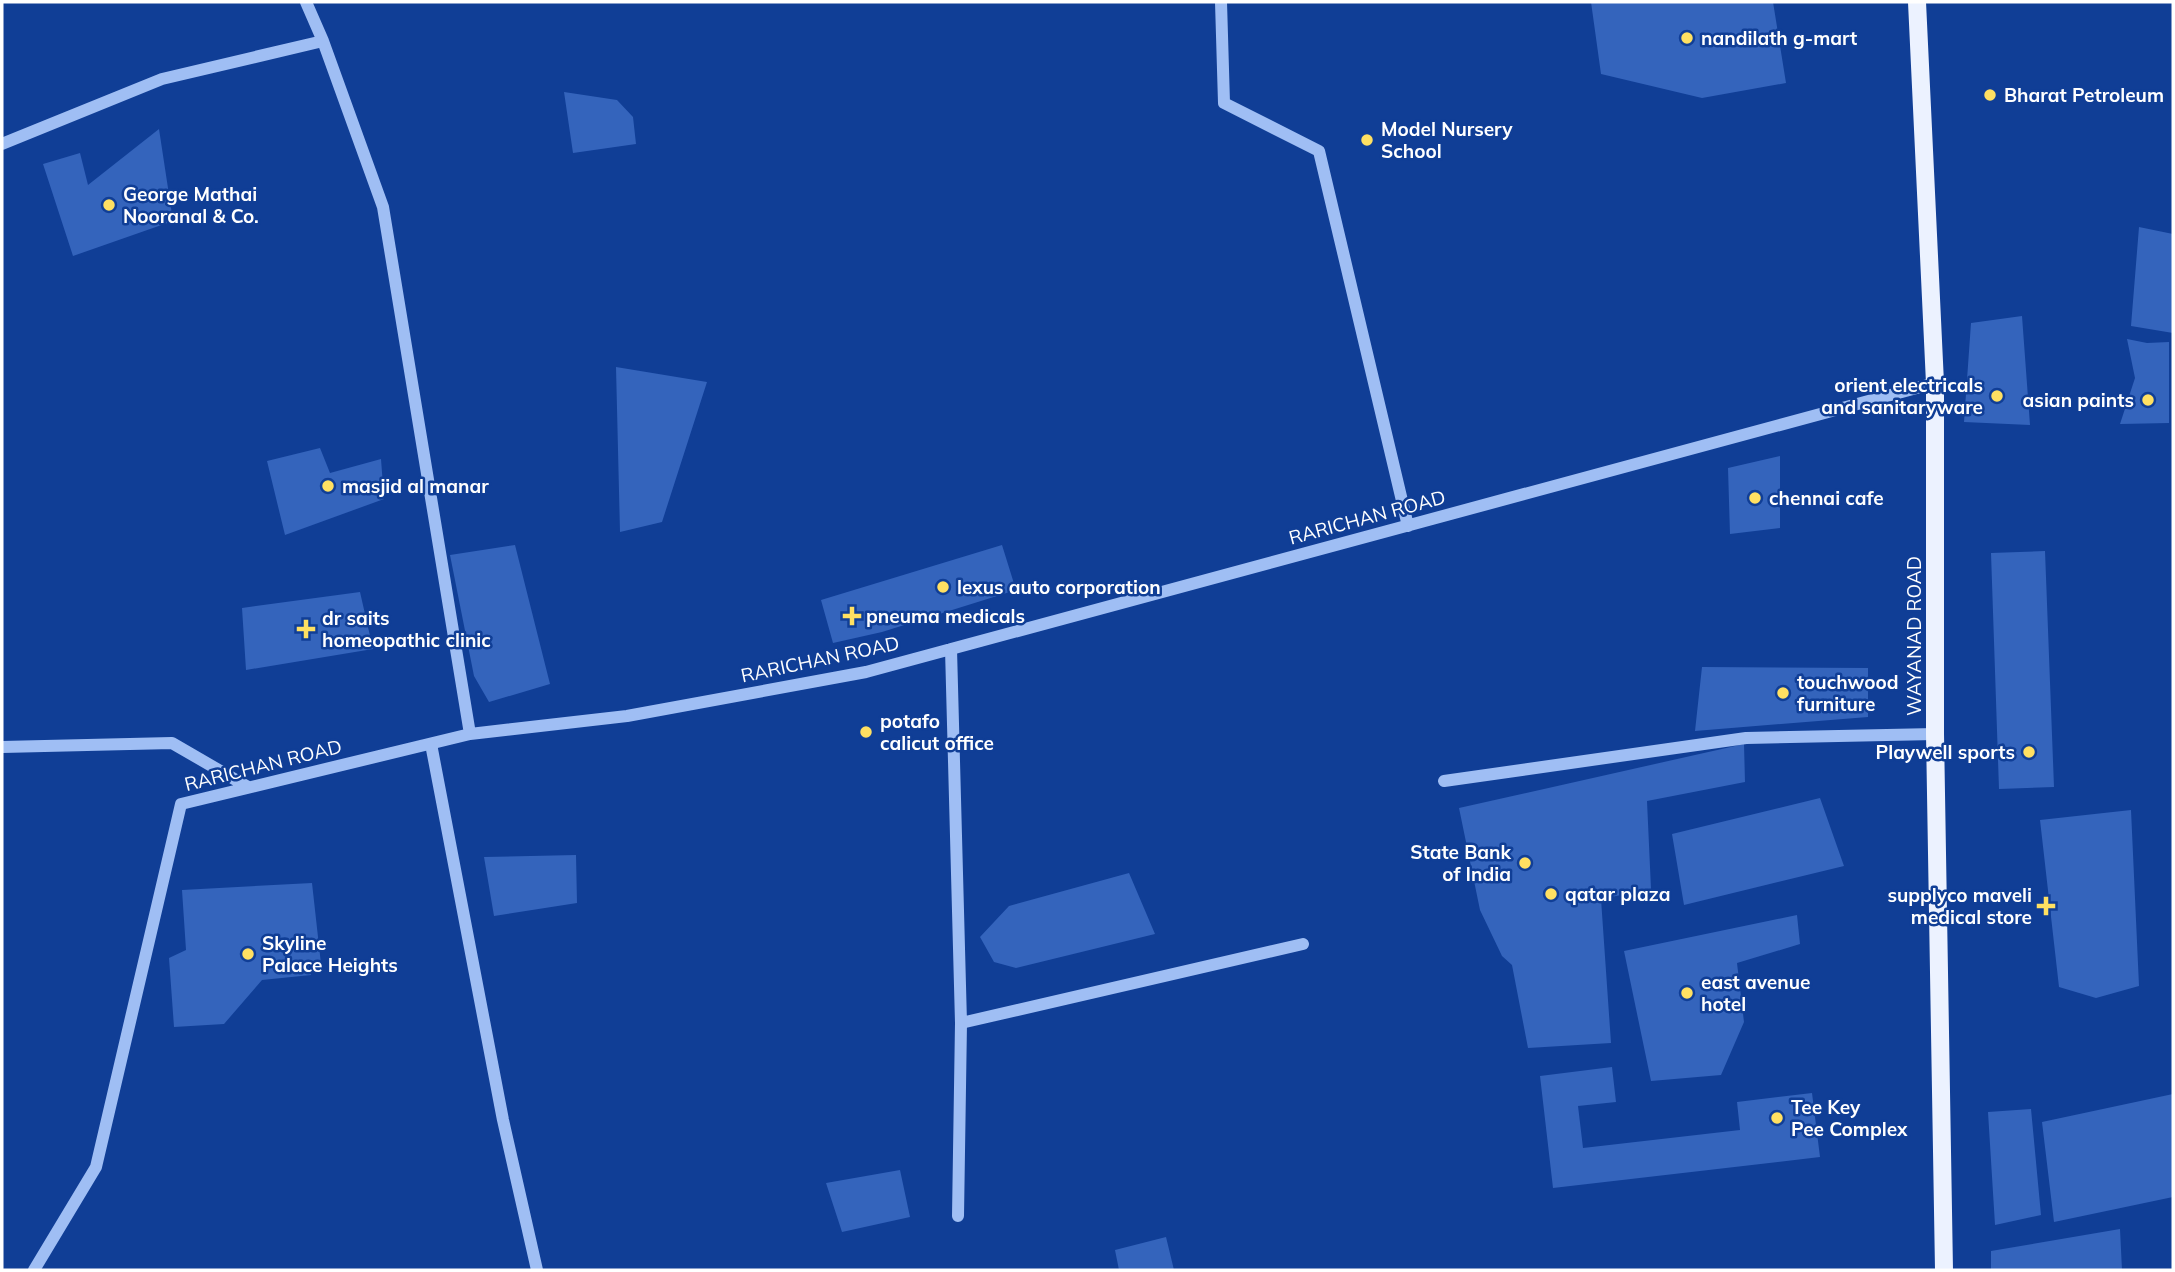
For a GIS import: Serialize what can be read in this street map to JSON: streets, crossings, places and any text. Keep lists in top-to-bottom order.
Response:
{
  "streets": {
    "main road": ["WAYANAD ROAD"],
    "street": ["RARICHAN ROAD"]
  },
  "crossings": [
    ["RARICHAN ROAD", "WAYANAD ROAD"]
  ],
  "places": {
    "other": [
      "nandilath g-mart",
      "Bharat Petroleum",
      "Model Nursery School",
      "George Mathai Nooranal & Co.",
      "orient electricals and sanitaryware",
      "asian paints",
      "masjid al manar",
      "chennai cafe",
      "lexus auto corporation",
      "touchwood furniture",
      "potafo calicut office",
      "Playwell sports",
      "State Bank of India",
      "qatar plaza",
      "Skyline Palace Heights",
      "east avenue hotel",
      "Tee Key Pee Complex"
    ],
    "health": ["pneuma medicals", "dr saits homeopathic clinic", "supplyco maveli medical store"]
  }
}
